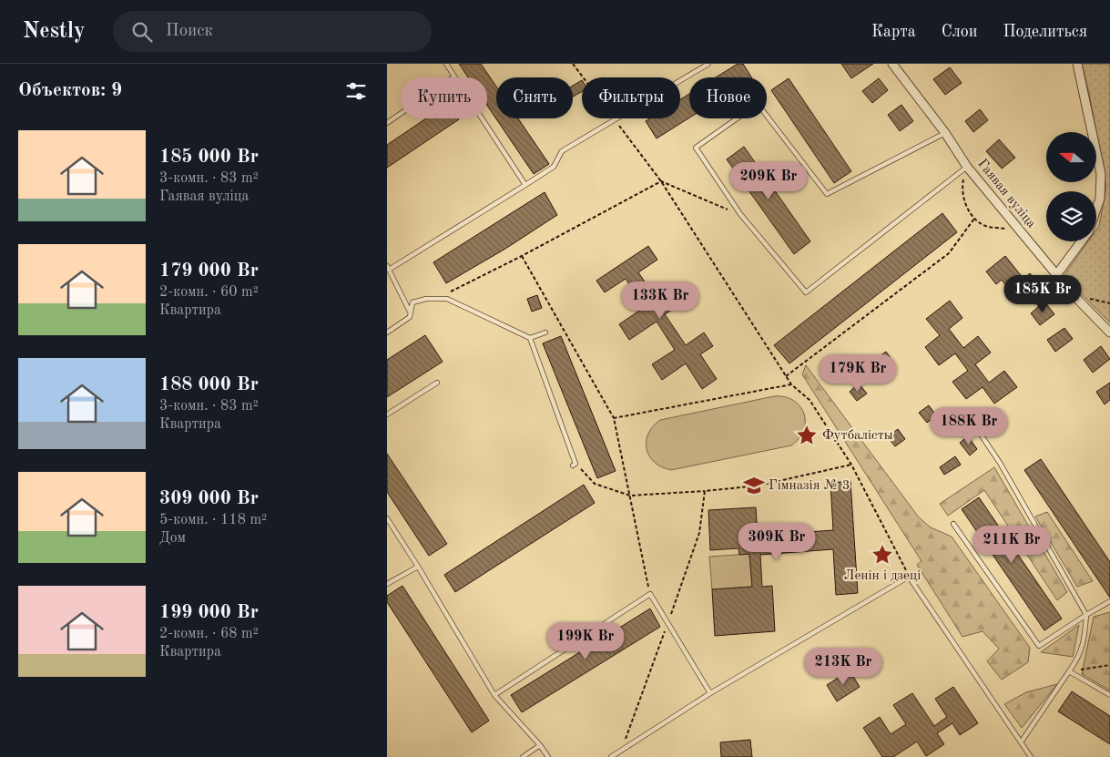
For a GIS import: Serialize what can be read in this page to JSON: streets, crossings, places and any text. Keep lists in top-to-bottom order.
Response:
{
  "streets": {
    "street": ["Гаявая вуліца"]
  },
  "places": {
    "place": ["Футбалісты", "Ленін і дзеці"],
    "school or university": ["Гімназія № 3"]
  },
  "north": "left",
  "page": {
    "header": "Nestly",
    "search": "Поиск",
    "nav": ["Карта", "Слои", "Поделиться"],
    "heading": "Объектов: 9",
    "chip": [
      "Купить",
      "Снять",
      "Фильтры",
      "Новое"
    ],
    "list": [
      {
        "name": "185 000 Br",
        "note": "3-комн. · 83 m² · Гаявая вуліца"
      },
      {
        "name": "179 000 Br",
        "note": "2-комн. · 60 m² · Квартира"
      },
      {
        "name": "188 000 Br",
        "note": "3-комн. · 83 m² · Квартира"
      },
      {
        "name": "309 000 Br",
        "note": "5-комн. · 118 m² · Дом"
      },
      {
        "name": "199 000 Br",
        "note": "2-комн. · 68 m² · Квартира"
      }
    ],
    "price": [
      "209K Br",
      "185K Br",
      "133K Br",
      "179K Br",
      "188K Br",
      "309K Br",
      "211K Br",
      "199K Br",
      "213K Br"
    ]
  }
}
